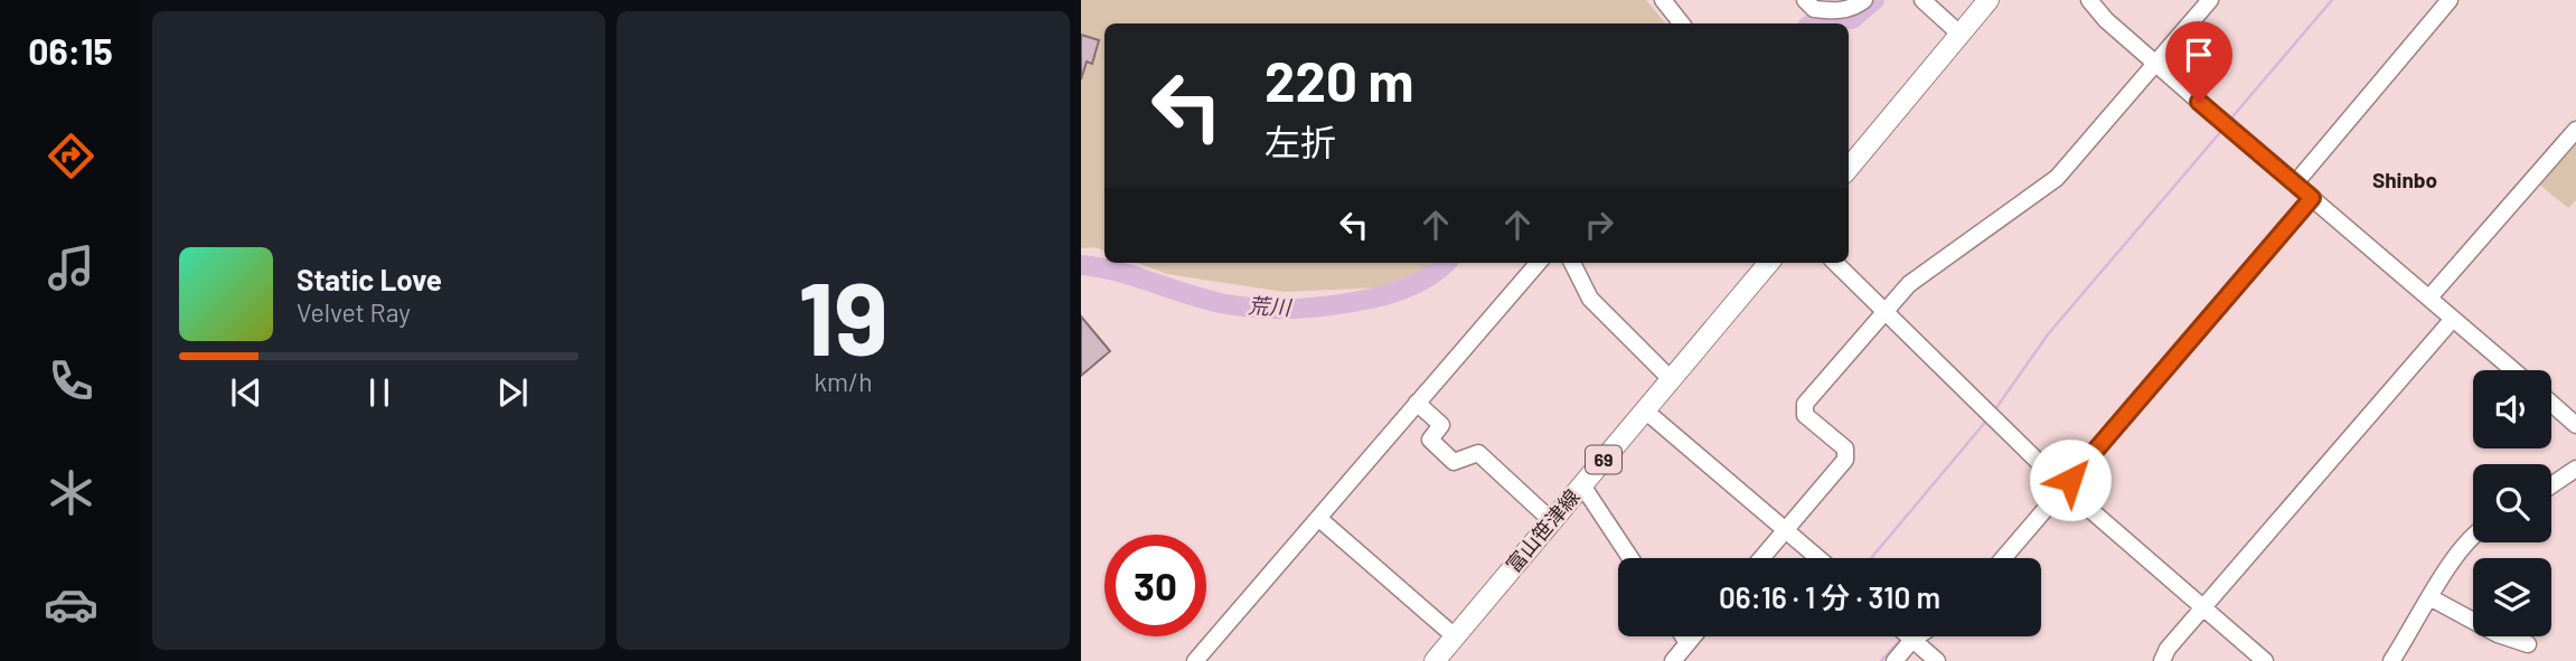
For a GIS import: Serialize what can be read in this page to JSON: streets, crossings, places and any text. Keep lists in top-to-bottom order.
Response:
{
  "streets": {
    "main road": ["69", "富山笹津線"]
  },
  "districts": ["Shinbo"],
  "water": ["荒川"],
  "page": {
    "tabs": "06:15",
    "tile": ["19", "km/h"],
    "turn": ["220 m", "左折"],
    "song": ["Static Love", "Velvet Ray"],
    "limit": "30",
    "trip": "06:16 · 1 分 · 310 m"
  }
}
